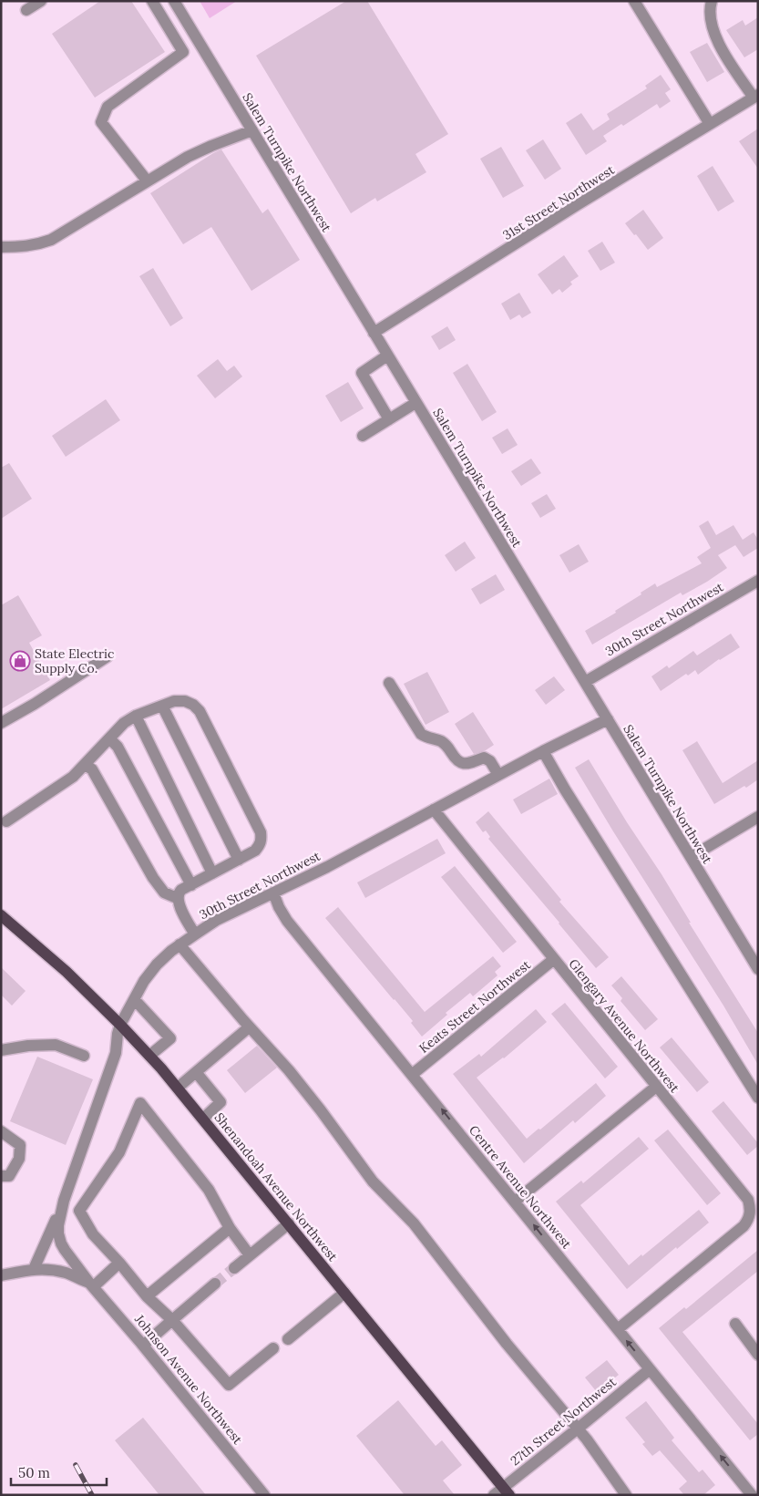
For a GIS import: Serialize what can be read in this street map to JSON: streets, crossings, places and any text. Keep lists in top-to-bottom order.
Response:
{
  "streets": {
    "main road": ["Shenandoah Avenue Northwest"],
    "street": [
      "Salem Turnpike Northwest",
      "31st Street Northwest",
      "30th Street Northwest",
      "Keats Street Northwest",
      "Glengary Avenue Northwest",
      "Centre Avenue Northwest",
      "Johnson Avenue Northwest",
      "27th Street Northwest"
    ]
  },
  "crossings": [
    ["Salem Turnpike Northwest", "31st Street Northwest"],
    ["Salem Turnpike Northwest", "30th Street Northwest"],
    ["30th Street Northwest", "Glengary Avenue Northwest"],
    ["30th Street Northwest", "Shenandoah Avenue Northwest"],
    ["30th Street Northwest", "Centre Avenue Northwest"],
    ["30th Street Northwest", "Johnson Avenue Northwest"],
    ["Keats Street Northwest", "Glengary Avenue Northwest"],
    ["Keats Street Northwest", "Centre Avenue Northwest"],
    ["Glengary Avenue Northwest", "Centre Avenue Northwest"],
    ["Shenandoah Avenue Northwest", "27th Street Northwest"],
    ["Centre Avenue Northwest", "27th Street Northwest"]
  ],
  "places": {
    "shop": ["State Electric Supply Co."]
  },
  "scale_bar": "50 m"
}
